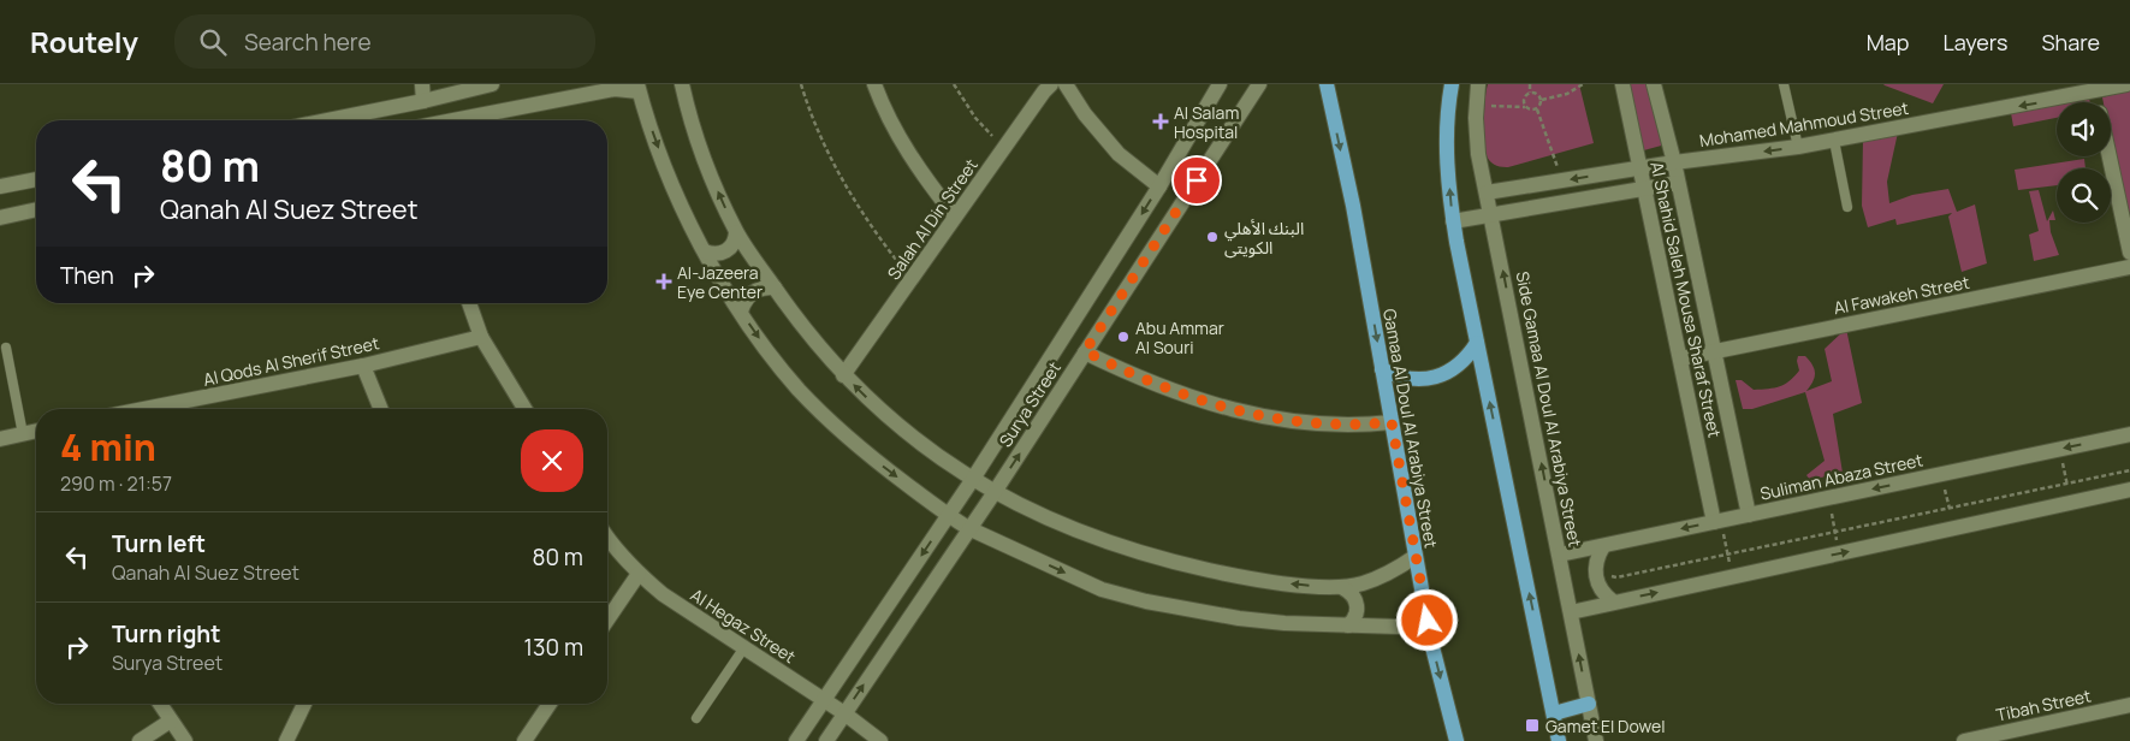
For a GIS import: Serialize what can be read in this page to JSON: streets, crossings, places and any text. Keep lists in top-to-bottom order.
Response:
{
  "streets": {
    "main road": ["Gamaa Al Doul Al Arabiya Street"],
    "street": [
      "Mohamed Mahmoud Street",
      "Salah Al Din Street",
      "Al Fawakeh Street",
      "Al Shahid Saleh Mousa Sharaf Street",
      "Al Qods Al Sherif Street",
      "Surya Street",
      "Side Gamaa Al Doul Al Arabiya Street",
      "Suliman Abaza Street",
      "Al Hegaz Street",
      "Tibah Street"
    ]
  },
  "crossings": [
    ["Mohamed Mahmoud Street", "Al Shahid Saleh Mousa Sharaf Street"],
    ["Mohamed Mahmoud Street", "Side Gamaa Al Doul Al Arabiya Street"],
    ["Al Fawakeh Street", "Al Shahid Saleh Mousa Sharaf Street"],
    ["Al Shahid Saleh Mousa Sharaf Street", "Suliman Abaza Street"],
    ["Surya Street", "Al Hegaz Street"],
    ["Side Gamaa Al Doul Al Arabiya Street", "Suliman Abaza Street"]
  ],
  "one_way": ["Mohamed Mahmoud Street", "Side Gamaa Al Doul Al Arabiya Street"],
  "places": {
    "health": ["Al Salam Hospital", "Al-Jazeera Eye Center"],
    "other": ["البنك الأهلي الكويتى", "Abu Ammar Al Souri"],
    "transit": ["Gamet El Dowel"]
  },
  "page": {
    "header": "Routely",
    "search": "Search here",
    "nav": ["Map", "Layers", "Share"],
    "turn": ["80 m", "Qanah Al Suez Street"],
    "then": "Then",
    "heading": ["4 min", "290 m · 21:57"],
    "list": [
      {
        "name": "Turn left",
        "note": "Qanah Al Suez Street",
        "value": "80 m"
      },
      {
        "name": "Turn right",
        "note": "Surya Street",
        "value": "130 m"
      }
    ]
  }
}
